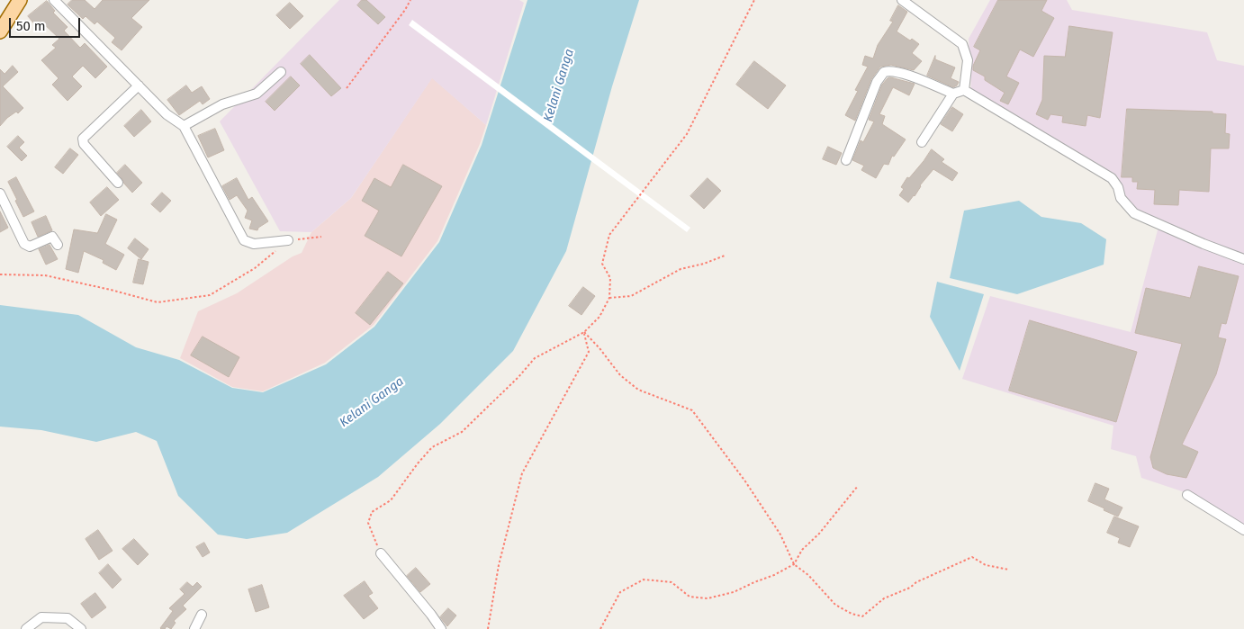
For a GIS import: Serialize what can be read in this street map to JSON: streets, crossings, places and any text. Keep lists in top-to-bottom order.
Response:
{
  "water": ["Kelani Ganga"],
  "scale_bar": "50 m"
}
